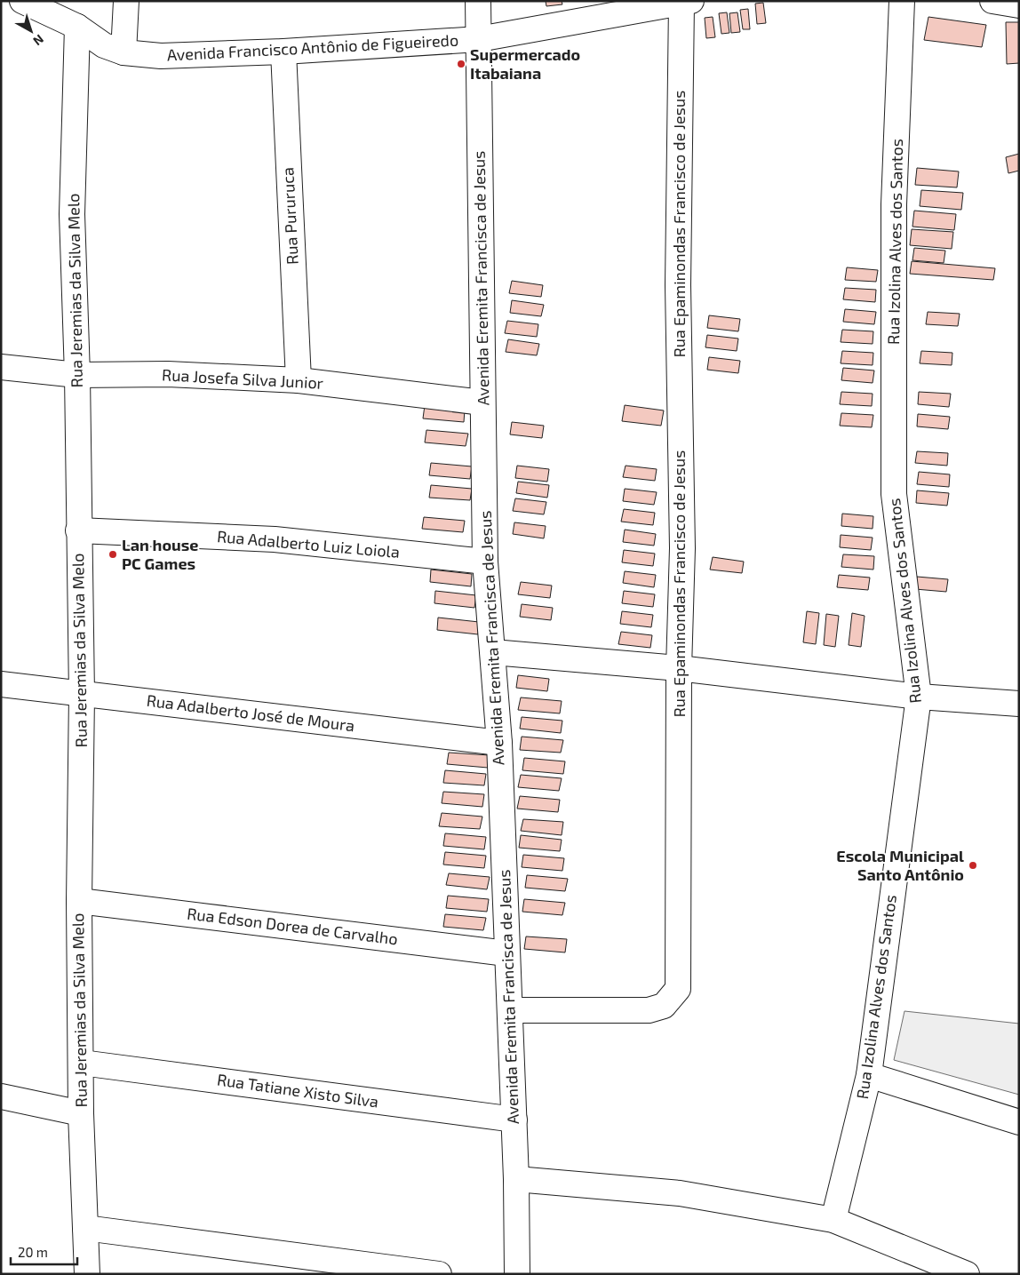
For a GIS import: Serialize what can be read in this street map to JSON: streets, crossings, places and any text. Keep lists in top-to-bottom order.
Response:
{
  "streets": {
    "street": [
      "Avenida Francisco Antônio de Figueiredo",
      "Rua Pururuca",
      "Rua Epaminondas Francisco de Jesus",
      "Rua Izolina Alves dos Santos",
      "Avenida Eremita Francisca de Jesus",
      "Rua Jeremias da Silva Melo",
      "Rua Josefa Silva Junior",
      "Rua Adalberto Luiz Loiola",
      "Rua Adalberto José de Moura",
      "Rua Edson Dorea de Carvalho",
      "Rua Tatiane Xisto Silva"
    ]
  },
  "crossings": [
    ["Avenida Francisco Antônio de Figueiredo", "Rua Pururuca"],
    ["Avenida Francisco Antônio de Figueiredo", "Rua Epaminondas Francisco de Jesus"],
    ["Avenida Francisco Antônio de Figueiredo", "Avenida Eremita Francisca de Jesus"],
    ["Avenida Francisco Antônio de Figueiredo", "Rua Jeremias da Silva Melo"],
    ["Rua Pururuca", "Rua Josefa Silva Junior"],
    ["Rua Epaminondas Francisco de Jesus", "Avenida Eremita Francisca de Jesus"],
    ["Avenida Eremita Francisca de Jesus", "Rua Josefa Silva Junior"],
    ["Avenida Eremita Francisca de Jesus", "Rua Adalberto Luiz Loiola"],
    ["Avenida Eremita Francisca de Jesus", "Rua Adalberto José de Moura"],
    ["Avenida Eremita Francisca de Jesus", "Rua Edson Dorea de Carvalho"],
    ["Avenida Eremita Francisca de Jesus", "Rua Tatiane Xisto Silva"],
    ["Rua Jeremias da Silva Melo", "Rua Josefa Silva Junior"],
    ["Rua Jeremias da Silva Melo", "Rua Adalberto Luiz Loiola"],
    ["Rua Jeremias da Silva Melo", "Rua Adalberto José de Moura"],
    ["Rua Jeremias da Silva Melo", "Rua Edson Dorea de Carvalho"],
    ["Rua Jeremias da Silva Melo", "Rua Tatiane Xisto Silva"]
  ],
  "places": ["Supermercado Itabaiana", "Lan house PC Games", "Escola Municipal Santo Antônio"],
  "scale_bar": "20 m",
  "north": "bottom right"
}
